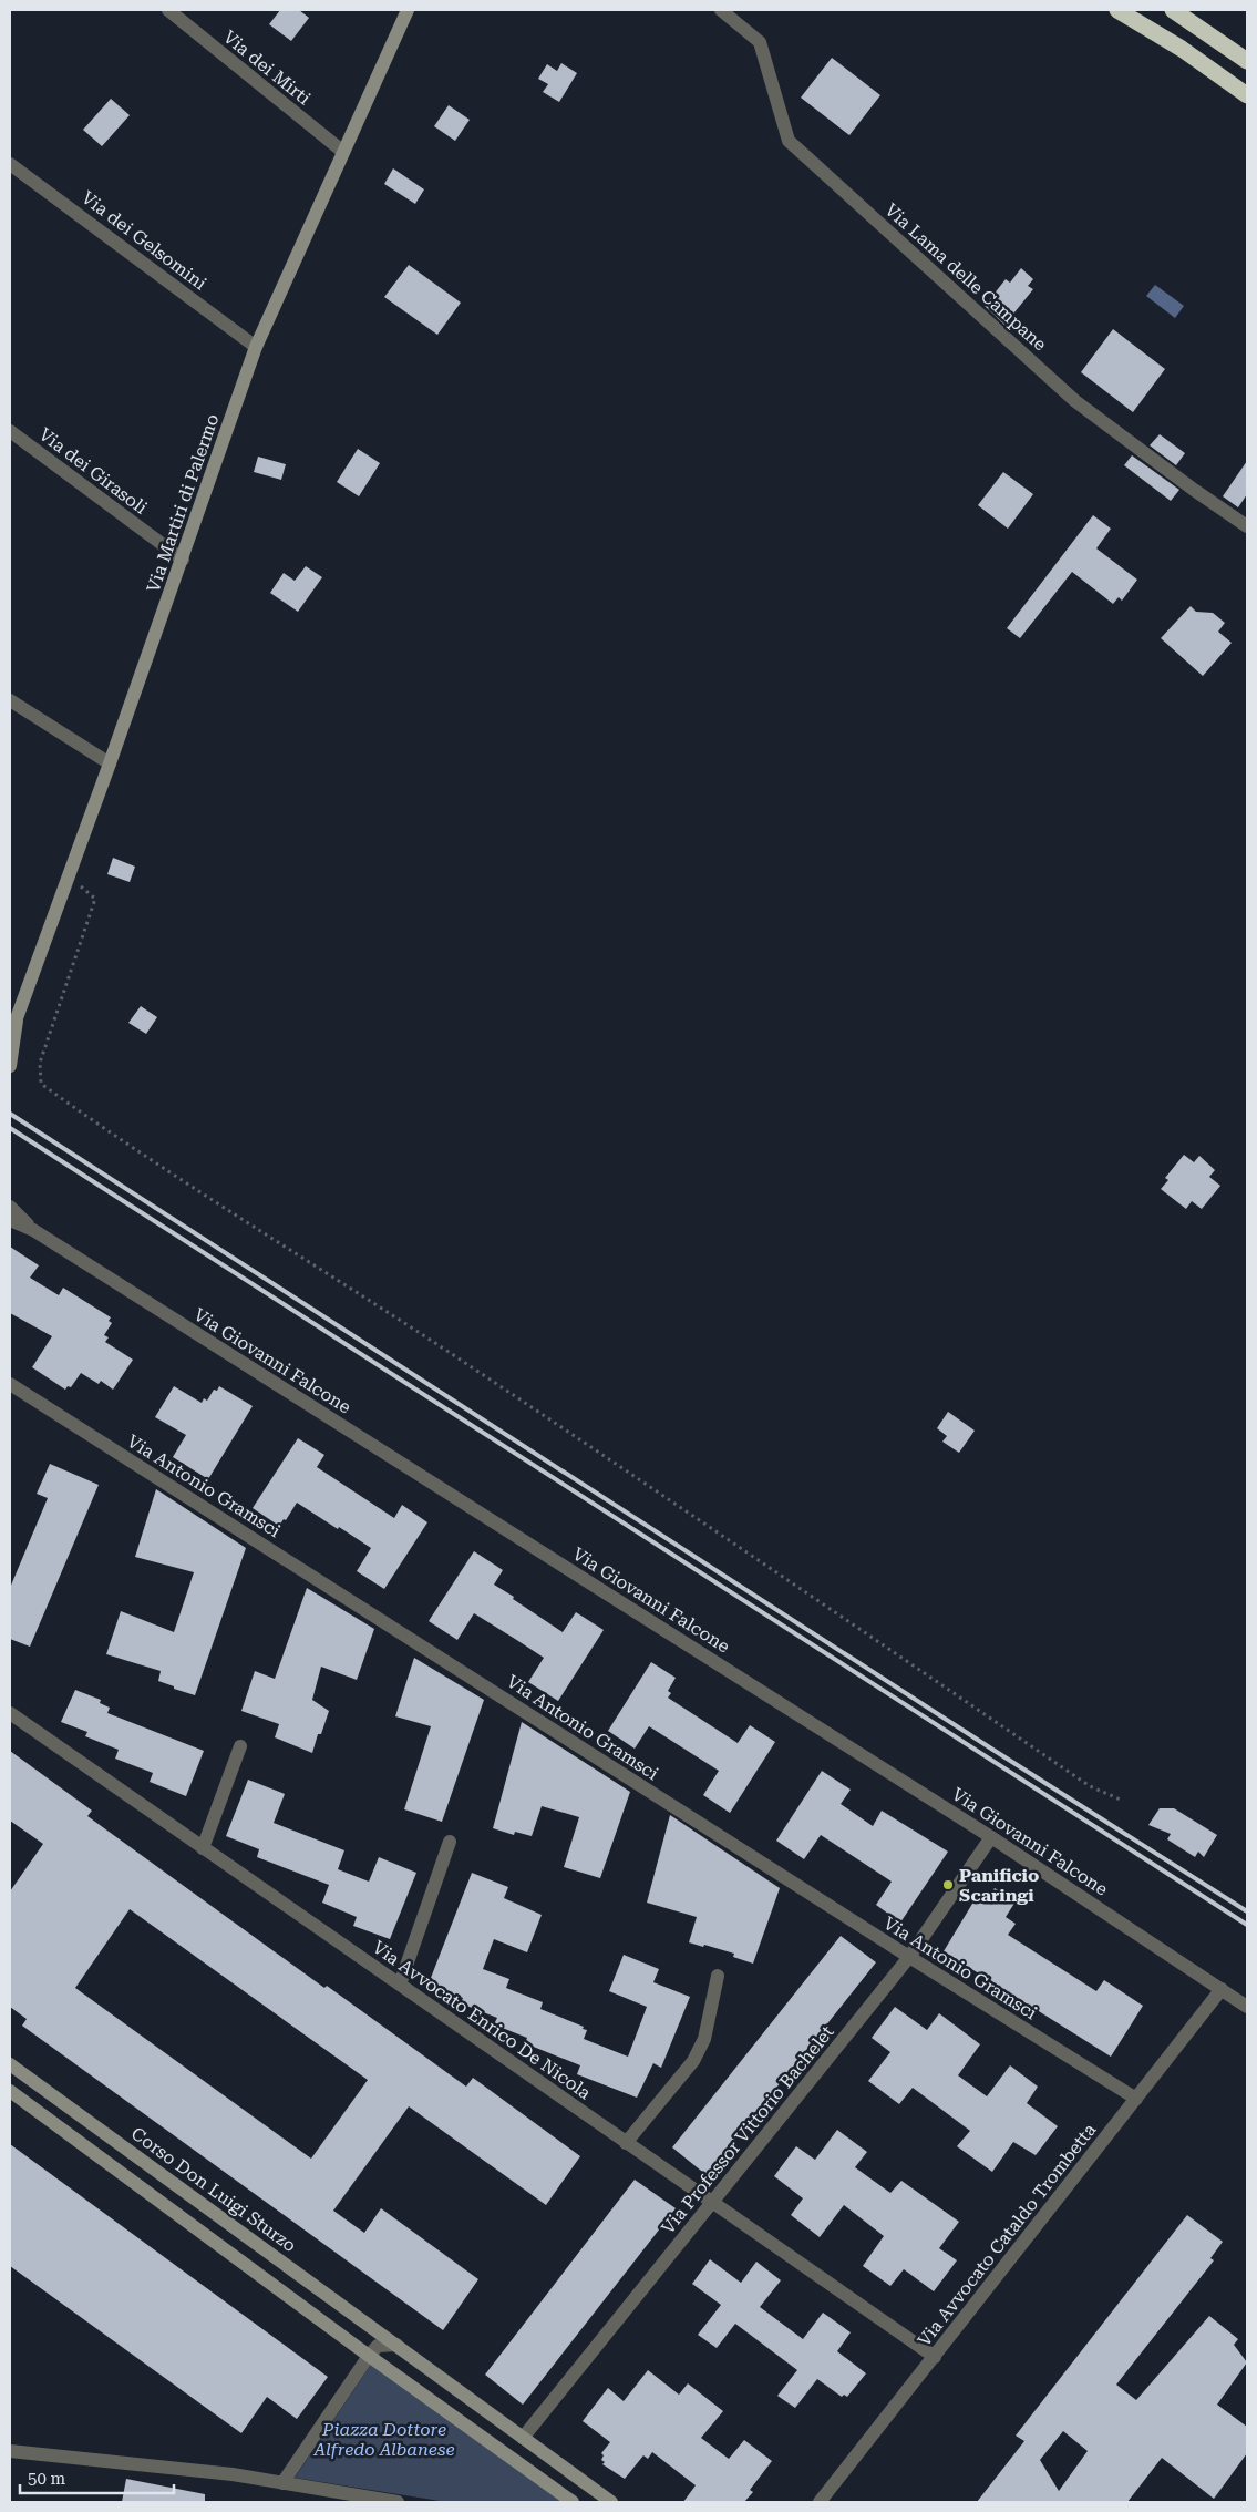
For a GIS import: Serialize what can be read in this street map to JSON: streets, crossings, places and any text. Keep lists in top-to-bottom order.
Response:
{
  "streets": {
    "street": [
      "Via dei Mirti",
      "Via dei Gelsomini",
      "Via Lama delle Campane",
      "Via dei Girasoli",
      "Via Martiri di Palermo",
      "Via Giovanni Falcone",
      "Via Antonio Gramsci",
      "Via Avvocato Enrico De Nicola",
      "Via Professor Vittorio Bachelet",
      "Corso Don Luigi Sturzo",
      "Via Avvocato Cataldo Trombetta"
    ]
  },
  "crossings": [
    ["Via dei Mirti", "Via Martiri di Palermo"],
    ["Via dei Gelsomini", "Via Martiri di Palermo"],
    ["Via dei Girasoli", "Via Martiri di Palermo"],
    ["Via Giovanni Falcone", "Via Professor Vittorio Bachelet"],
    ["Via Giovanni Falcone", "Via Avvocato Cataldo Trombetta"],
    ["Via Antonio Gramsci", "Via Professor Vittorio Bachelet"],
    ["Via Antonio Gramsci", "Via Avvocato Cataldo Trombetta"],
    ["Via Avvocato Enrico De Nicola", "Via Professor Vittorio Bachelet"],
    ["Via Avvocato Enrico De Nicola", "Via Avvocato Cataldo Trombetta"]
  ],
  "parks": ["Piazza Dottore Alfredo Albanese"],
  "places": ["Panificio Scaringi"],
  "scale_bar": "50 m"
}
